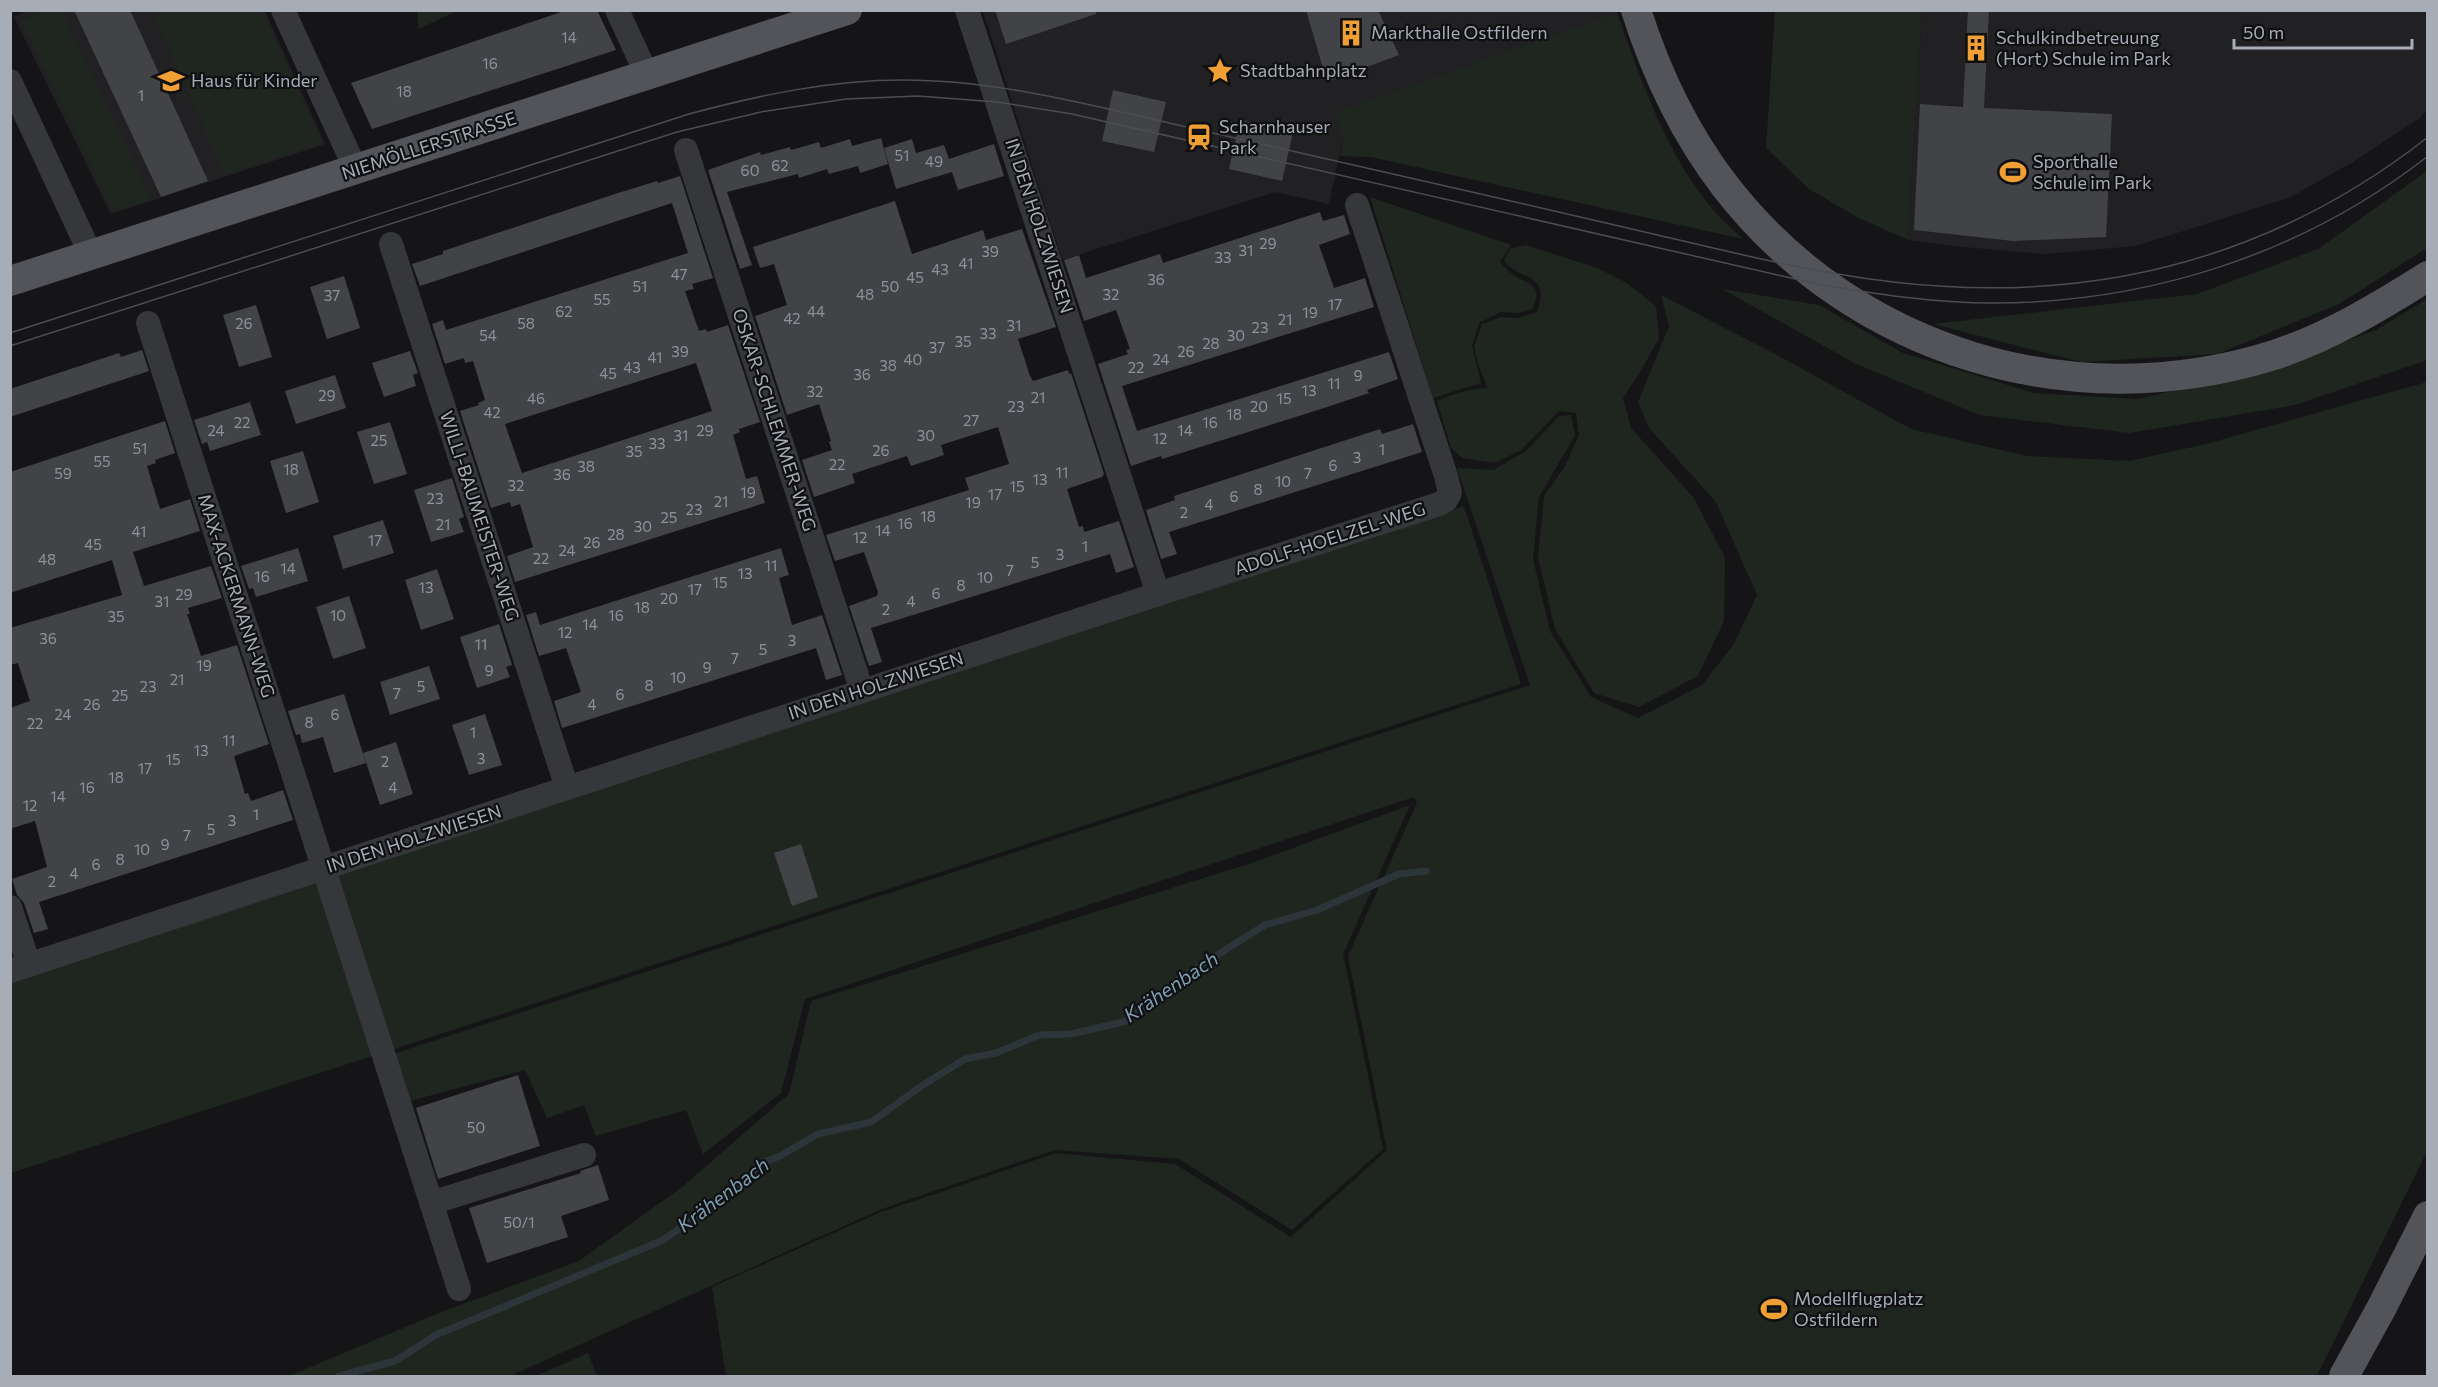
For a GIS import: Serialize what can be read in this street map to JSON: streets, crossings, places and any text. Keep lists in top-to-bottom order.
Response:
{
  "streets": {
    "main road": ["NIEMÖLLERSTRASSE"],
    "street": [
      "IN DEN HOLZWIESEN",
      "OSKAR-SCHLEMMER-WEG",
      "WILLI-BAUMEISTER-WEG",
      "ADOLF-HOELZEL-WEG",
      "MAX-ACKERMANN-WEG"
    ]
  },
  "crossings": [
    ["IN DEN HOLZWIESEN", "OSKAR-SCHLEMMER-WEG"],
    ["IN DEN HOLZWIESEN", "WILLI-BAUMEISTER-WEG"],
    ["IN DEN HOLZWIESEN", "ADOLF-HOELZEL-WEG"],
    ["IN DEN HOLZWIESEN", "MAX-ACKERMANN-WEG"]
  ],
  "water": ["Krähenbach"],
  "places": {
    "building": ["Markthalle Ostfildern", "Schulkindbetreuung (Hort) Schule im Park"],
    "place": ["Stadtbahnplatz"],
    "school or university": ["Haus für Kinder"],
    "station": ["Scharnhauser Park"],
    "sports": ["Sporthalle Schule im Park", "Modellflugplatz Ostfildern"]
  },
  "house_numbers": [
    "14",
    "16",
    "18",
    "1",
    "51",
    "49",
    "62",
    "60",
    "29",
    "31",
    "39",
    "33",
    "41",
    "43",
    "47",
    "45",
    "36",
    "51",
    "50",
    "48",
    "32",
    "37",
    "55",
    "17",
    "62",
    "44",
    "19",
    "42",
    "21",
    "26",
    "58",
    "31",
    "23",
    "33",
    "54",
    "30",
    "35",
    "28",
    "37",
    "39",
    "26",
    "41",
    "40",
    "24",
    "38",
    "43",
    "22",
    "45",
    "36",
    "9",
    "11",
    "13",
    "32",
    "29",
    "21",
    "46",
    "15",
    "23",
    "20",
    "42",
    "18",
    "27",
    "22",
    "16",
    "24",
    "29",
    "14",
    "31",
    "30",
    "12",
    "25",
    "33",
    "51",
    "1",
    "26",
    "35",
    "3",
    "55",
    "22",
    "6",
    "38",
    "18",
    "11",
    "59",
    "7",
    "36",
    "13",
    "10",
    "32",
    "15",
    "8",
    "19",
    "17",
    "6",
    "23",
    "21",
    "19",
    "4",
    "23",
    "2",
    "18",
    "25",
    "16",
    "21",
    "30",
    "14",
    "41",
    "28",
    "12",
    "17",
    "26",
    "45",
    "1",
    "24",
    "3",
    "22",
    "48",
    "5",
    "11",
    "14",
    "7",
    "13",
    "16",
    "10",
    "15",
    "8",
    "13",
    "17",
    "6",
    "29",
    "20",
    "31",
    "4",
    "18",
    "2",
    "10",
    "16",
    "35",
    "14",
    "12",
    "36",
    "3",
    "11",
    "5",
    "7",
    "19",
    "9",
    "9",
    "10",
    "21",
    "8",
    "23",
    "5",
    "7",
    "6",
    "25",
    "26",
    "4",
    "24",
    "6",
    "8",
    "22",
    "1",
    "11",
    "13",
    "3",
    "15",
    "2",
    "17",
    "18",
    "16",
    "4",
    "14",
    "12",
    "1",
    "3",
    "5",
    "7",
    "9",
    "10",
    "8",
    "6",
    "4",
    "2",
    "50",
    "50/1"
  ],
  "scale_bar": "50 m"
}
